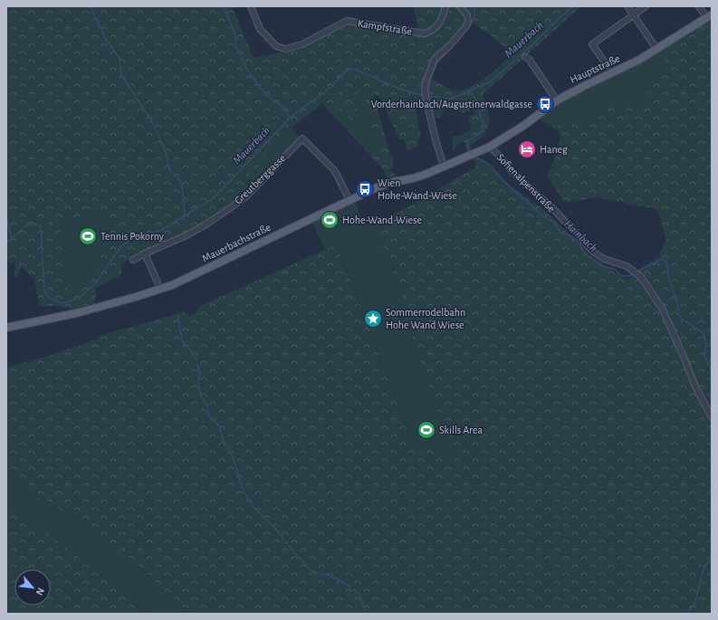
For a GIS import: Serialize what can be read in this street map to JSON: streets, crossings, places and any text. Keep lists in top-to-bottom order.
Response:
{
  "streets": {
    "main road": ["Hauptstraße", "Mauerbachstraße"],
    "street": ["Kampfstraße", "Greutberggasse", "Sofienalpenstraße"]
  },
  "crossings": [
    ["Hauptstraße", "Sofienalpenstraße"],
    ["Hauptstraße", "Mauerbachstraße"],
    ["Greutberggasse", "Mauerbachstraße"],
    ["Sofienalpenstraße", "Mauerbachstraße"]
  ],
  "water": ["Mauerbach", "Hainbach"],
  "places": {
    "bus stop": ["Vorderhainbach/Augustinerwaldgasse", "Wien Hohe-Wand-Wiese"],
    "hotel": ["Haneg"],
    "sports": ["Hohe-Wand-Wiese", "Tennis Pokorny", "Skills Area"],
    "place": ["Sommerrodelbahn Hohe Wand Wiese"]
  },
  "north": "bottom right"
}
